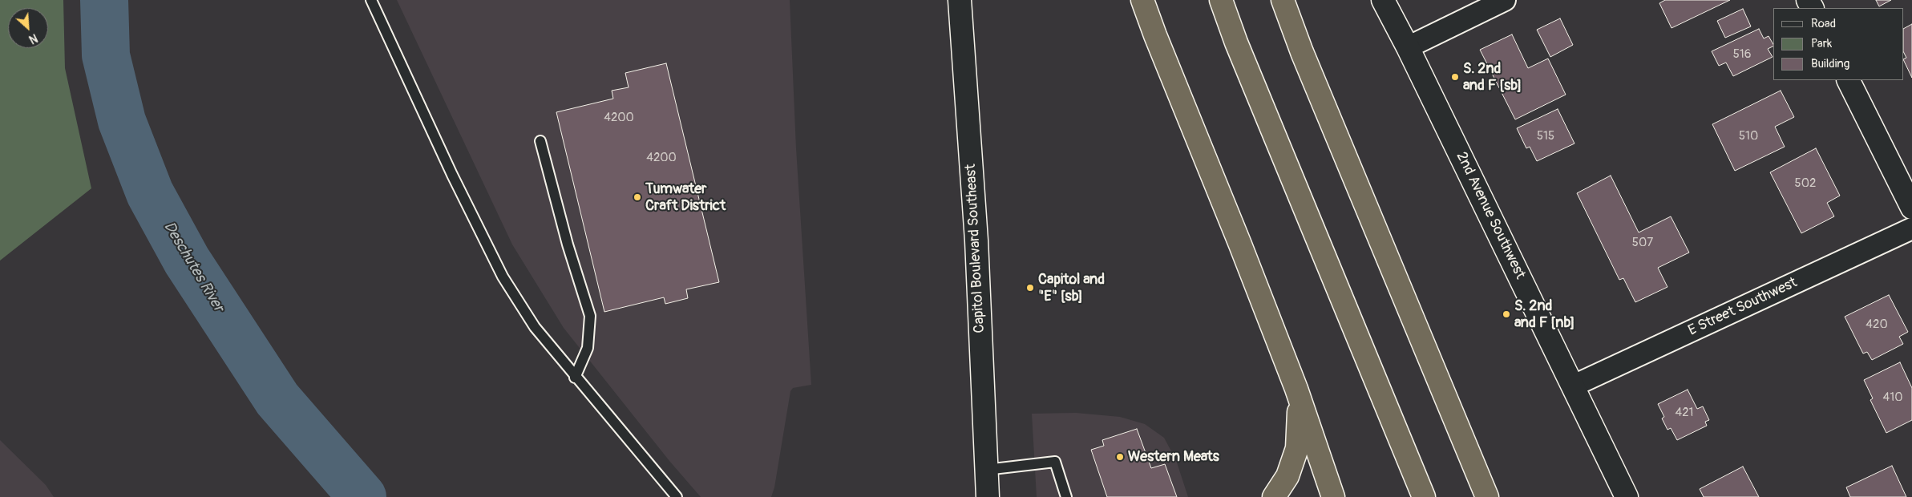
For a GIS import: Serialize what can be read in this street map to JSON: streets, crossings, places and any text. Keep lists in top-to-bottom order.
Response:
{
  "streets": {
    "street": ["2nd Avenue Southwest", "Capitol Boulevard Southeast", "E Street Southwest"]
  },
  "crossings": [
    ["2nd Avenue Southwest", "E Street Southwest"]
  ],
  "water": ["Deschutes River"],
  "places": [
    "S. 2nd and F [sb]",
    "Tumwater Craft District",
    "Capitol and \"E\" [sb]",
    "S. 2nd and F [nb]",
    "Western Meats"
  ],
  "house_numbers": [
    "516",
    "4200",
    "515",
    "510",
    "4200",
    "502",
    "507",
    "420",
    "410",
    "421"
  ],
  "legend": ["Road", "Park", "Building"],
  "north": "bottom right"
}
